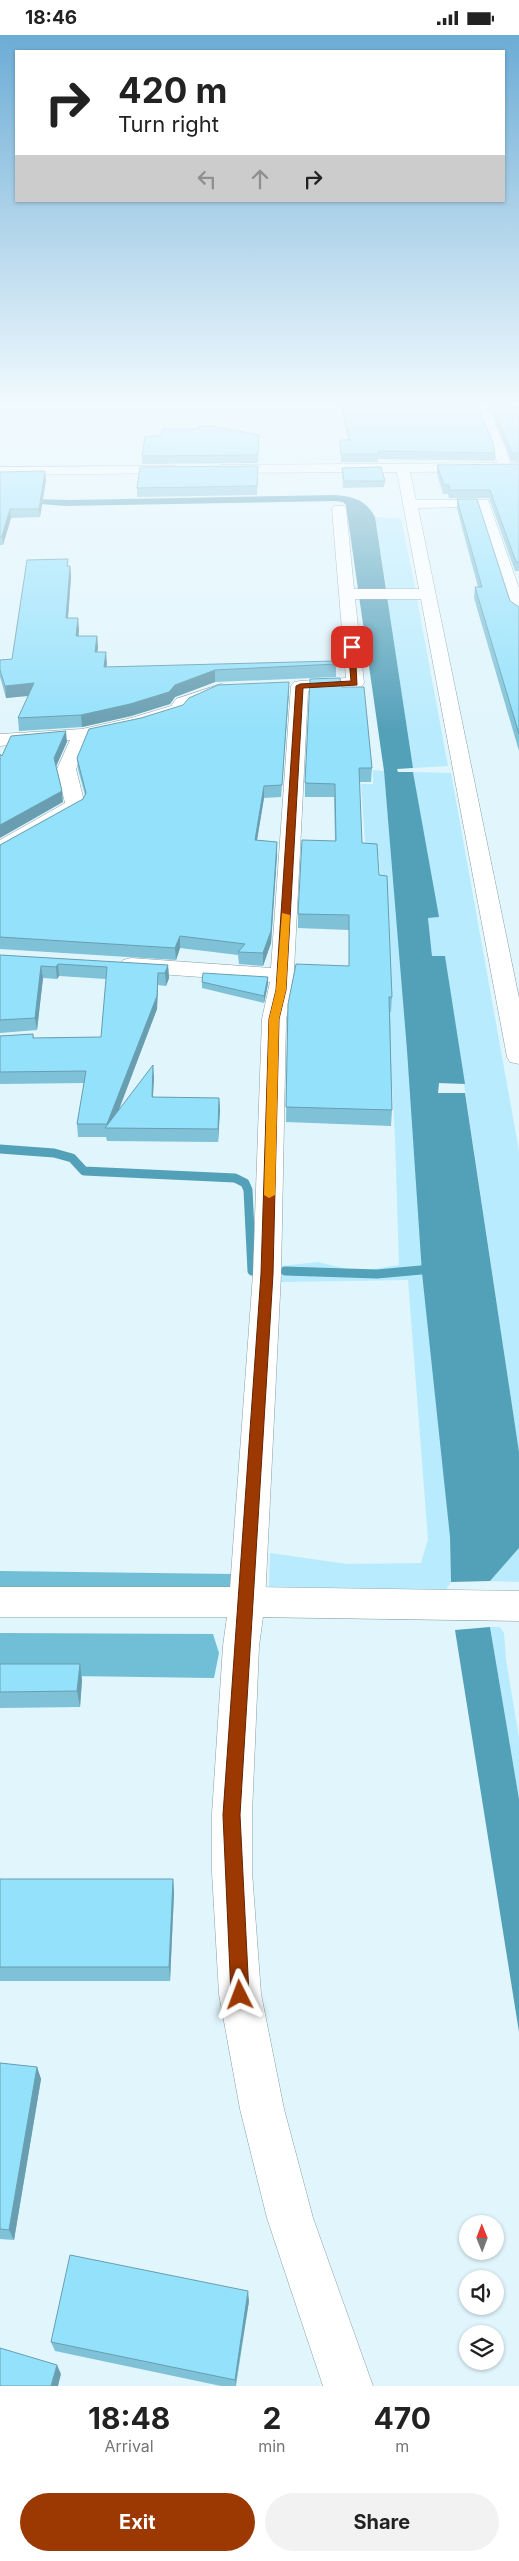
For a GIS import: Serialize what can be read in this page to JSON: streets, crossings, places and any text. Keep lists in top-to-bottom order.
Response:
{
  "north": "top",
  "page": {
    "status": "18:46",
    "turn": ["420 m", "Turn right"],
    "eta": [
      "18:48",
      "Arrival",
      "2",
      "min",
      "470",
      "m"
    ],
    "buttons": ["Exit", "Share"]
  }
}
